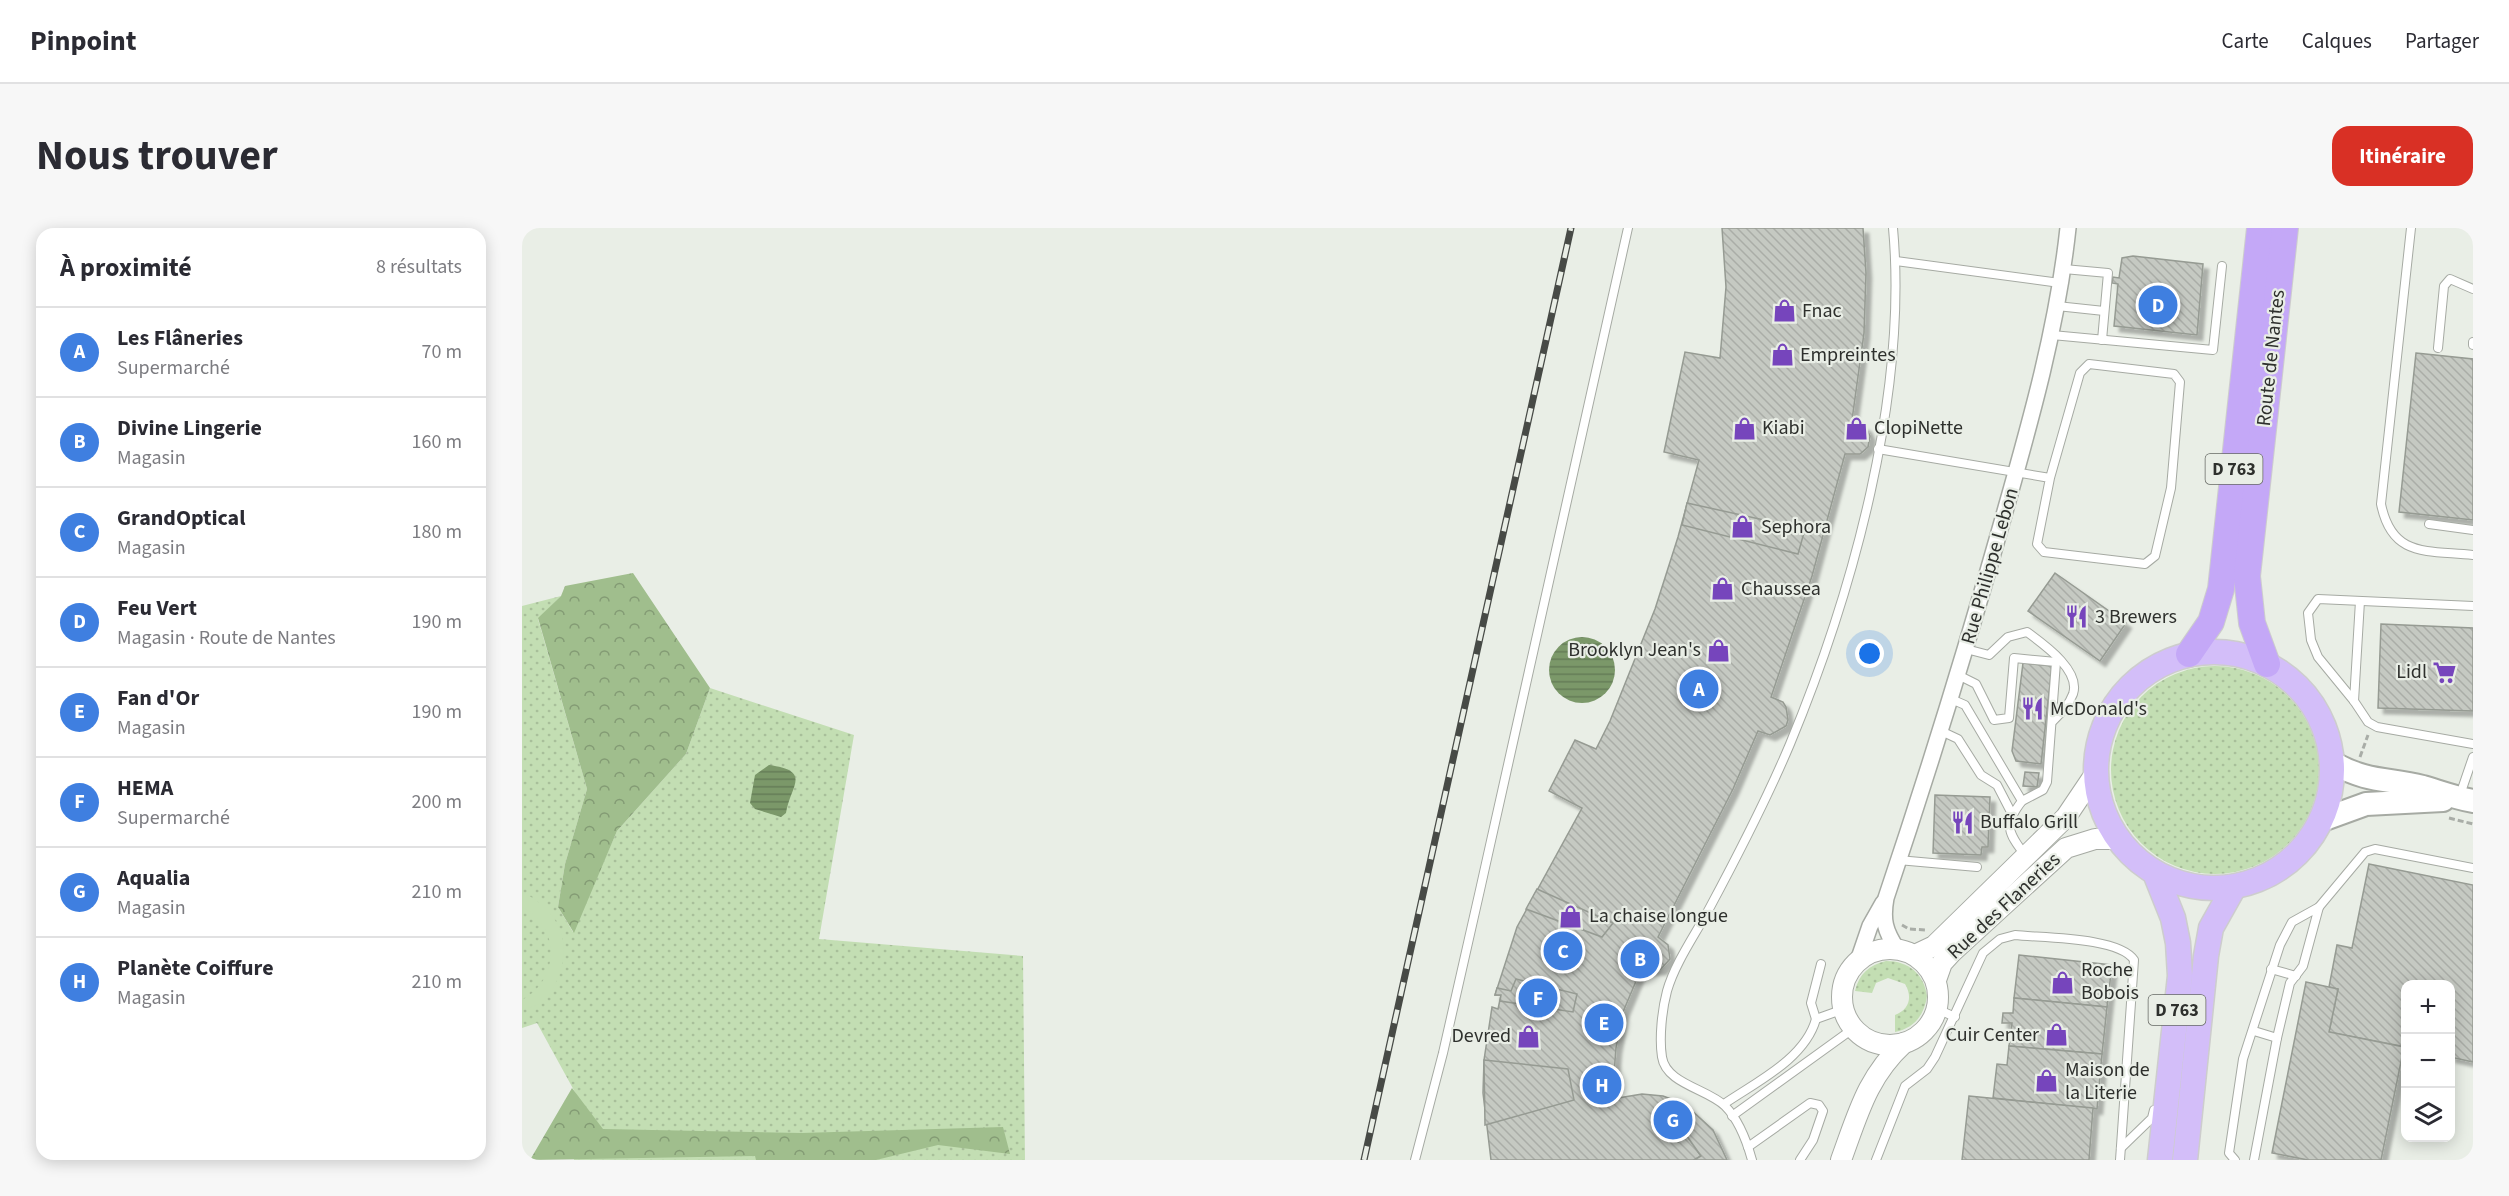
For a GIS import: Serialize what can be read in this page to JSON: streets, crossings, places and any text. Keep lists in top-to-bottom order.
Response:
{
  "streets": {
    "highway": ["Route de Nantes", "D 763"],
    "street": ["Rue Philippe Lebon", "Rue des Flaneries"]
  },
  "crossings": [
    ["Rue Philippe Lebon", "Rue des Flaneries"]
  ],
  "places": {
    "shop": [
      "Fnac",
      "Empreintes",
      "Kiabi",
      "ClopiNette",
      "Sephora",
      "Chaussea",
      "Brooklyn Jean's",
      "La chaise longue",
      "Roche Bobois",
      "Cuir Center",
      "Devred",
      "Maison de la Literie"
    ],
    "restaurant": ["3 Brewers", "McDonald's", "Buffalo Grill"],
    "supermarket": ["Lidl"]
  },
  "page": {
    "header": "Pinpoint",
    "nav": ["Carte", "Calques", "Partager"],
    "title": "Nous trouver",
    "buttons": "Itinéraire",
    "heading": ["À proximité", "8 résultats"],
    "pins": [
      "D",
      "A",
      "C",
      "B",
      "F",
      "E",
      "H",
      "G"
    ],
    "list": [
      {
        "mark": "A",
        "name": "Les Flâneries",
        "note": "Supermarché",
        "value": "70 m"
      },
      {
        "mark": "B",
        "name": "Divine Lingerie",
        "note": "Magasin",
        "value": "160 m"
      },
      {
        "mark": "C",
        "name": "GrandOptical",
        "note": "Magasin",
        "value": "180 m"
      },
      {
        "mark": "D",
        "name": "Feu Vert",
        "note": "Magasin · Route de Nantes",
        "value": "190 m"
      },
      {
        "mark": "E",
        "name": "Fan d'Or",
        "note": "Magasin",
        "value": "190 m"
      },
      {
        "mark": "F",
        "name": "HEMA",
        "note": "Supermarché",
        "value": "200 m"
      },
      {
        "mark": "G",
        "name": "Aqualia",
        "note": "Magasin",
        "value": "210 m"
      },
      {
        "mark": "H",
        "name": "Planète Coiffure",
        "note": "Magasin",
        "value": "210 m"
      }
    ],
    "map_buttons": ["+", "−"]
  }
}
